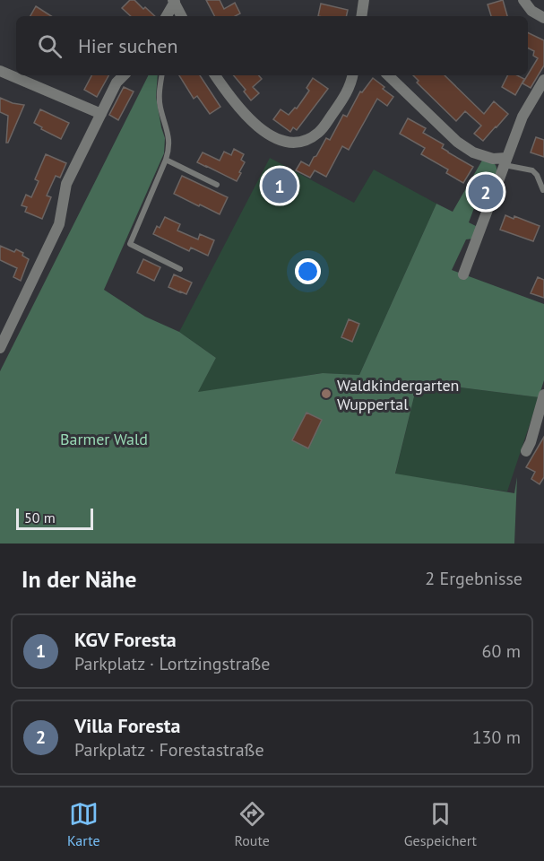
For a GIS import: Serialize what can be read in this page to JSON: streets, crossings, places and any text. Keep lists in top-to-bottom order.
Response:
{
  "parks": ["Barmer Wald"],
  "places": ["Waldkindergarten Wuppertal"],
  "scale_bar": "50 m",
  "page": {
    "search": "Hier suchen",
    "pins": ["1", "2"],
    "scale": "50 m",
    "heading": ["In der Nähe", "2 Ergebnisse"],
    "list": [
      {
        "mark": "1",
        "name": "KGV Foresta",
        "note": "Parkplatz · Lortzingstraße",
        "value": "60 m"
      },
      {
        "mark": "2",
        "name": "Villa Foresta",
        "note": "Parkplatz · Forestastraße",
        "value": "130 m"
      }
    ],
    "nav": ["Karte", "Route", "Gespeichert"]
  }
}
